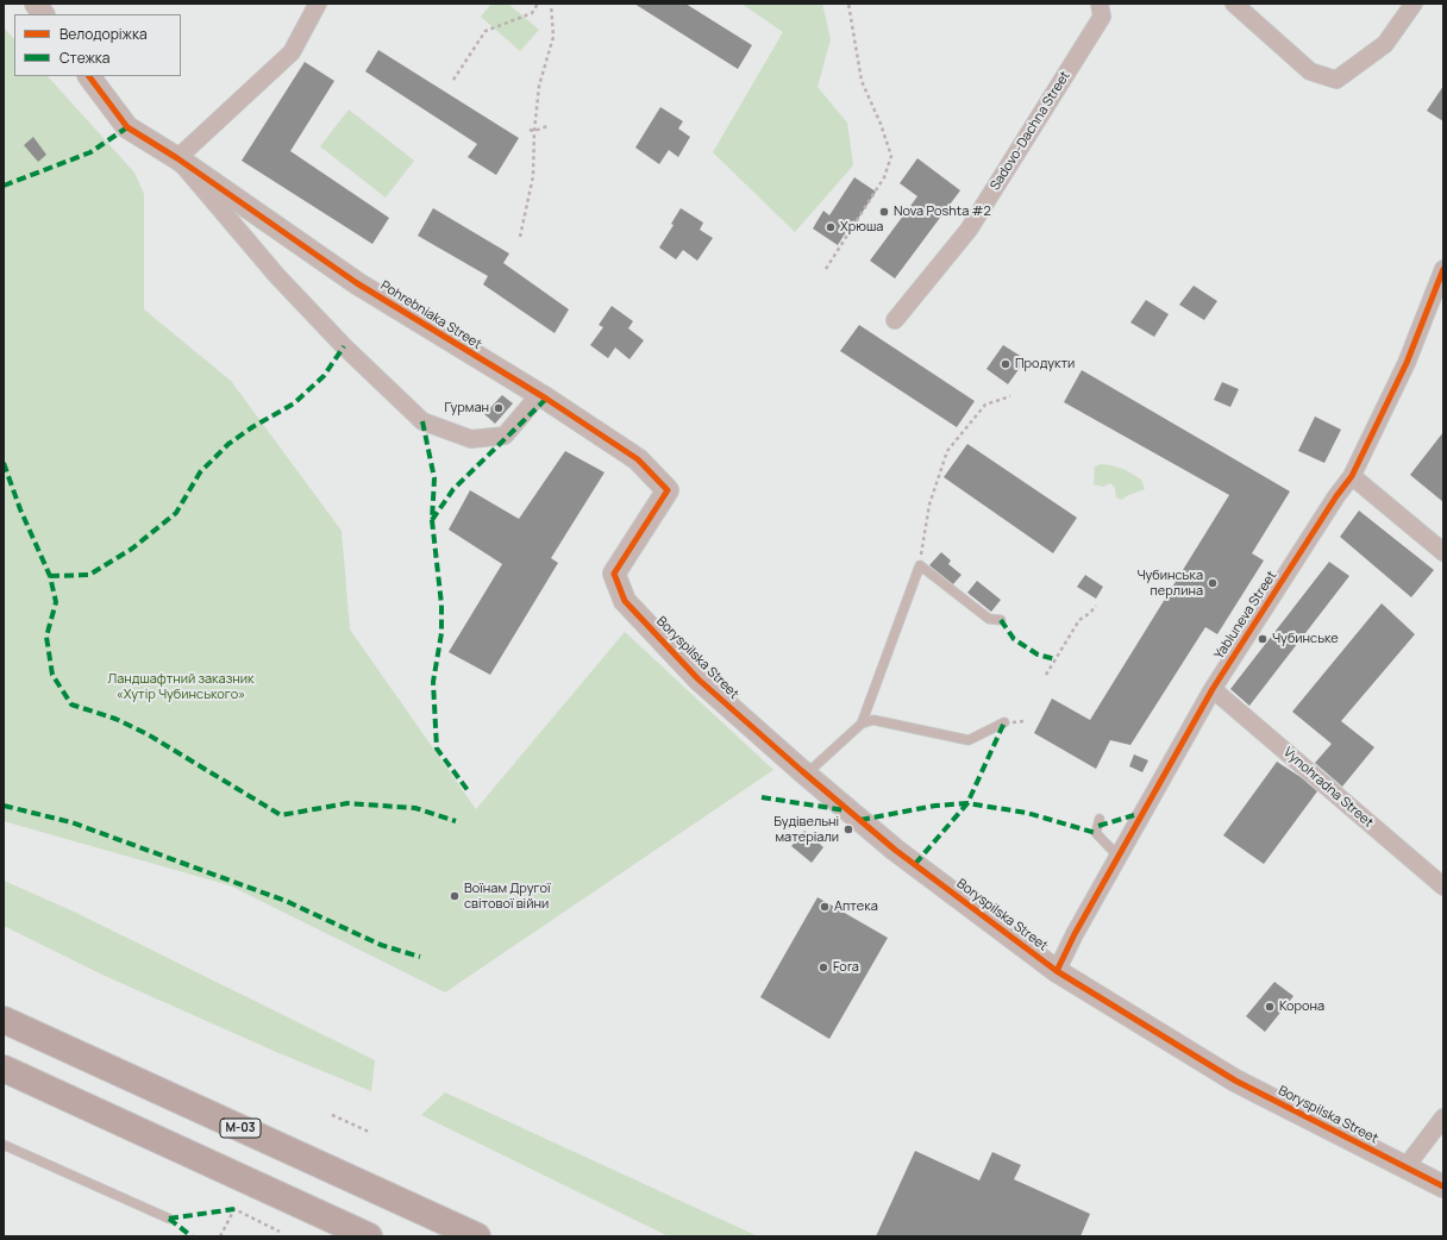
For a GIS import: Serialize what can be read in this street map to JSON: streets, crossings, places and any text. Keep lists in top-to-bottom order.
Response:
{
  "streets": {
    "highway": ["М-03"],
    "street": [
      "Sadovo-Dachna Street",
      "Pohrebniaka Street",
      "Yabluneva Street",
      "Boryspilska Street",
      "Vynohradna Street"
    ]
  },
  "crossings": [
    ["Pohrebniaka Street", "Boryspilska Street"],
    ["Yabluneva Street", "Boryspilska Street"],
    ["Yabluneva Street", "Vynohradna Street"]
  ],
  "parks": ["Ландшафтний заказник «Хутір Чубинського»"],
  "places": [
    "Nova Poshta #2",
    "Хрюша",
    "Продукти",
    "Гурман",
    "Чубинська перлина",
    "Чубинське",
    "Будівельні матеріали",
    "Воїнам Другої світової війни",
    "Аптека",
    "Fora",
    "Корона"
  ],
  "legend": ["Велодоріжка", "Стежка"]
}
